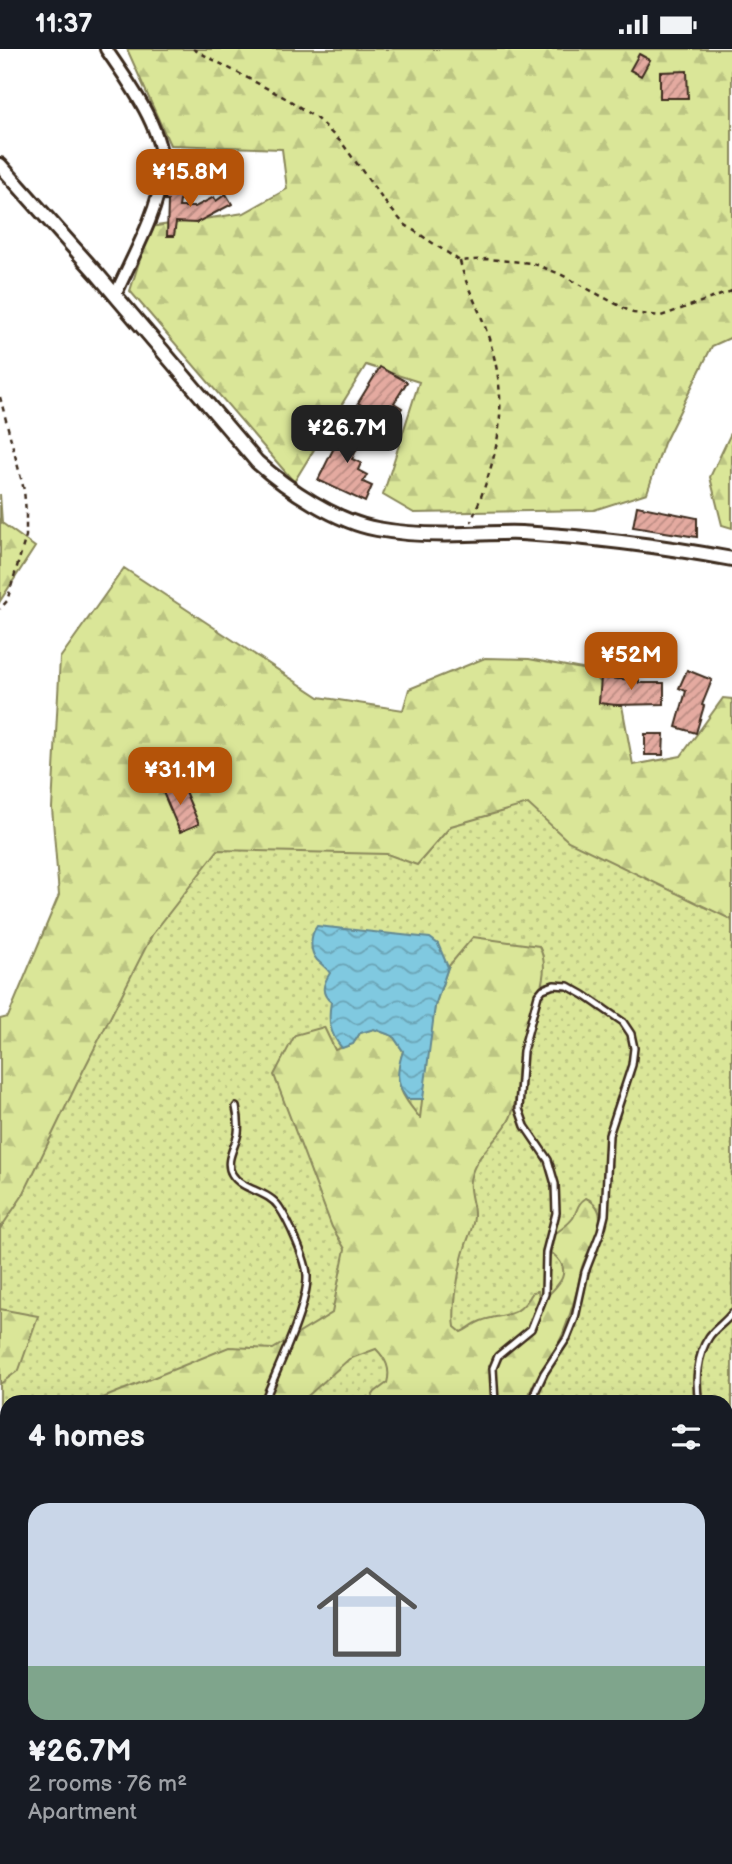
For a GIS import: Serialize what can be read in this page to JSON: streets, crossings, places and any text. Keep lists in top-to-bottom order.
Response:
{
  "page": {
    "status": "11:37",
    "price": [
      "¥15.8M",
      "¥26.7M",
      "¥52M",
      "¥31.1M"
    ],
    "heading": "4 homes",
    "list": [
      {
        "name": "¥26.7M",
        "note": "2 rooms · 76 m² · Apartment"
      }
    ]
  }
}
